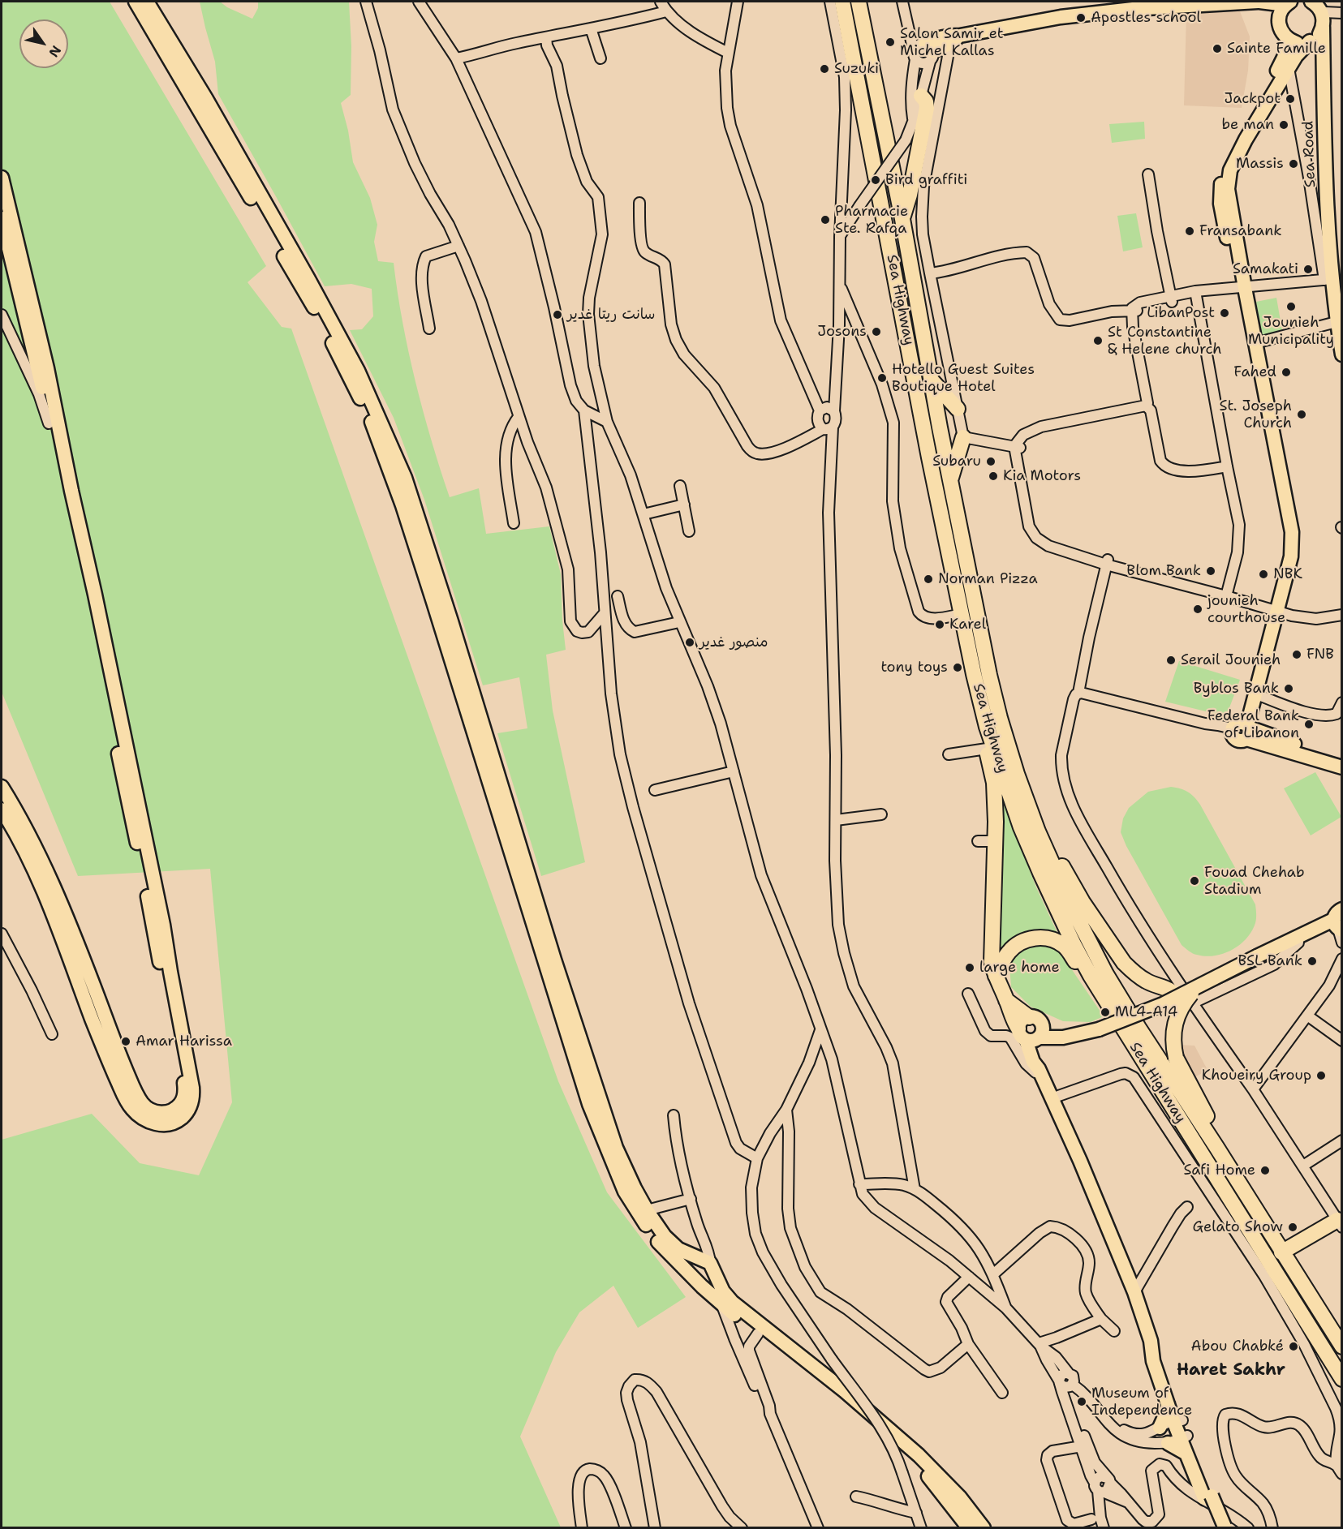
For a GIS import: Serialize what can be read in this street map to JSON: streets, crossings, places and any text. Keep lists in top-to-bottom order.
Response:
{
  "streets": {
    "highway": ["Sea Highway"],
    "main road": ["Sea Road"]
  },
  "districts": ["Haret Sakhr"],
  "places": [
    "Apostles school",
    "Salon Samir et Michel Kallas",
    "Sainte Famille",
    "Suzuki",
    "Jackpot",
    "be man",
    "Massis",
    "Bird graffiti",
    "Pharmacie Ste. Rafqa",
    "Fransabank",
    "Samakati",
    "Jounieh Municipality",
    "LibanPost",
    "سانت ريتا غدير",
    "Josons",
    "St Constantine & Helene church",
    "Fahed",
    "Hotello Guest Suites Boutique Hotel",
    "St. Joseph Church",
    "Subaru",
    "Kia Motors",
    "Blom Bank",
    "NBK",
    "Norman Pizza",
    "jounieh courthouse",
    "Karel",
    "منصور غدير",
    "FNB",
    "Serail Jounieh",
    "tony toys",
    "Byblos Bank",
    "Federal Bank of Libanon",
    "Fouad Chehab Stadium",
    "BSL Bank",
    "large home",
    "ML4-A14",
    "Amar Harissa",
    "Khoueiry Group",
    "Safi Home",
    "Gelato Show",
    "Abou Chabké",
    "Museum of Independence"
  ],
  "north": "bottom right"
}
